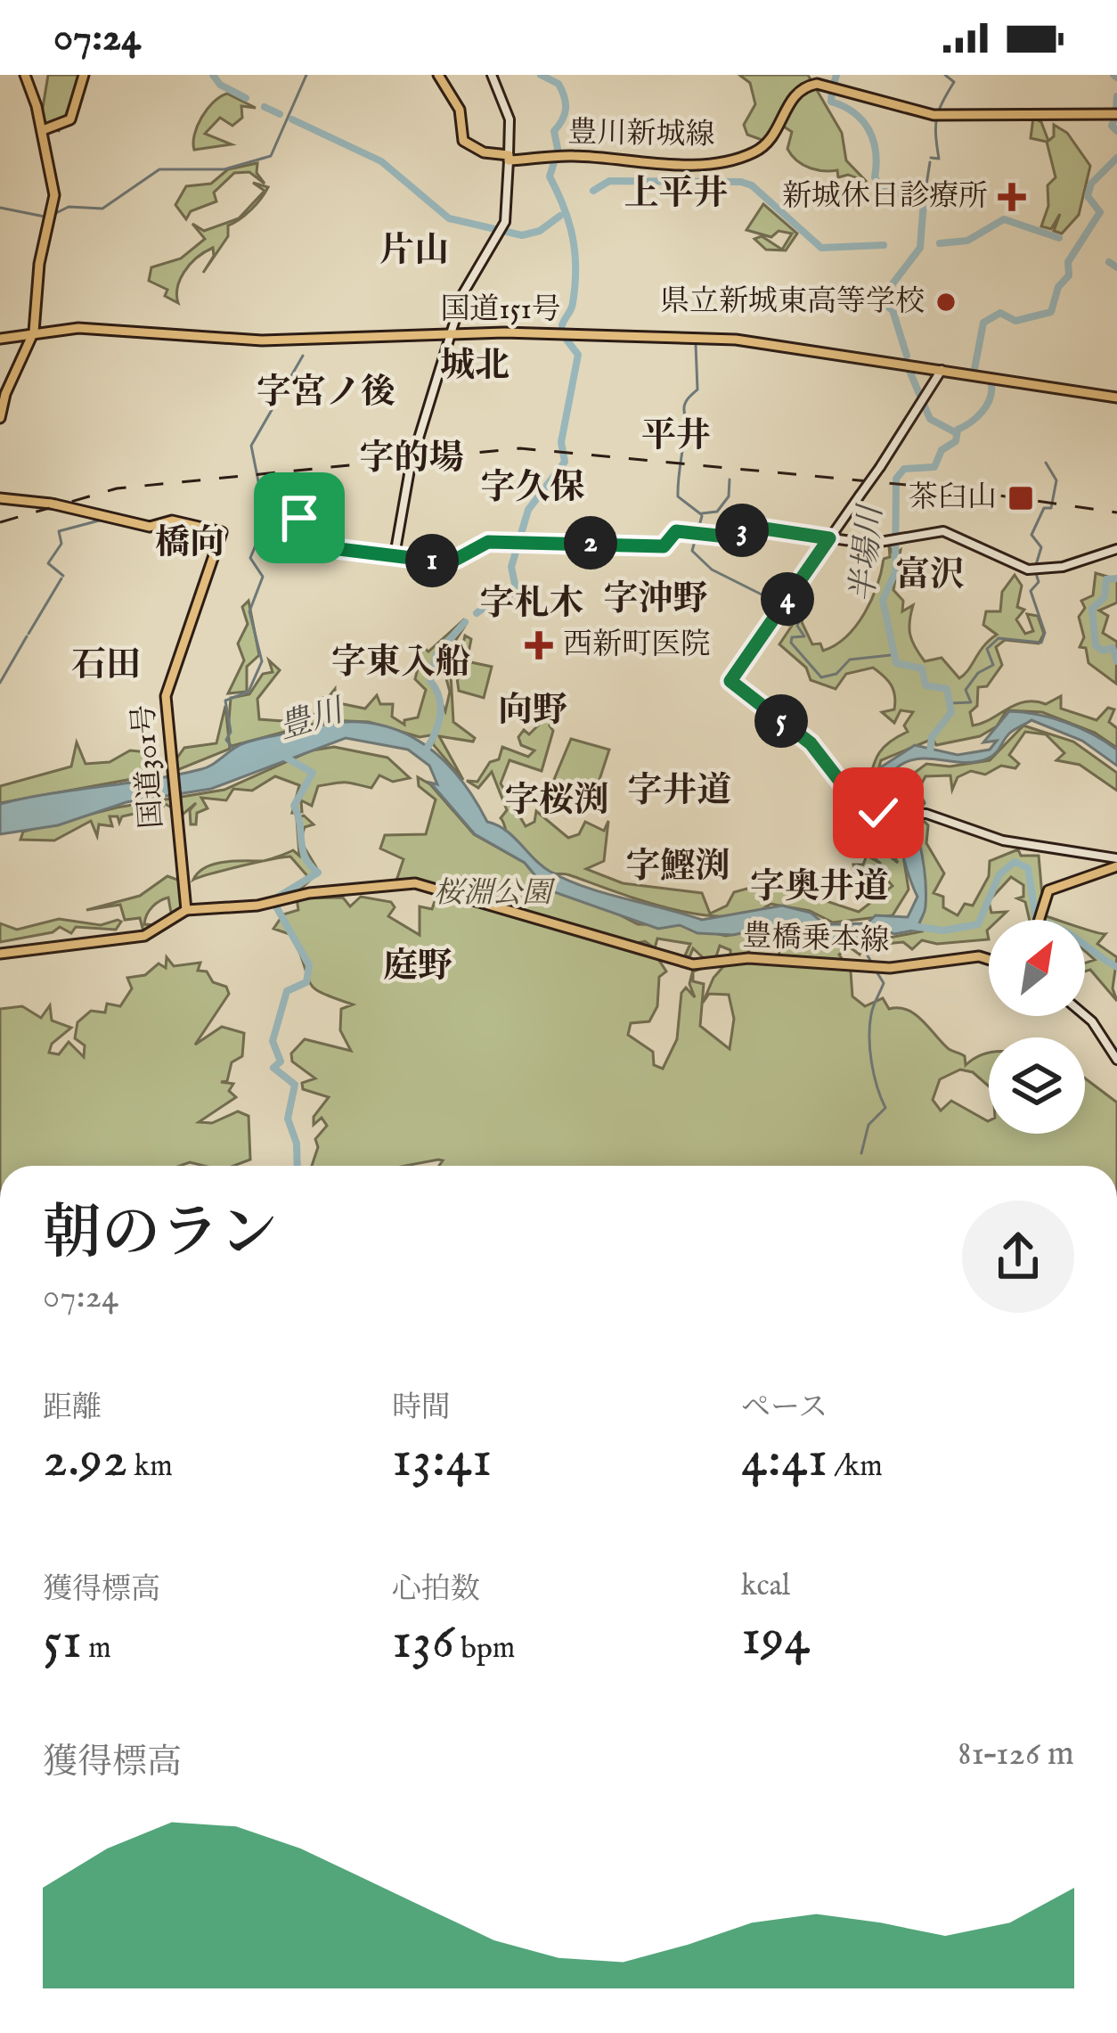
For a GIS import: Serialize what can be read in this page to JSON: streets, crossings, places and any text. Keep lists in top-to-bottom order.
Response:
{
  "streets": {
    "main road": [
      "豊川新城線",
      "国道151号",
      "国道301号",
      "豊橋乗本線"
    ]
  },
  "crossings": [
    ["国道301号", "豊橋乗本線"]
  ],
  "districts": [
    "上平井",
    "片山",
    "城北",
    "字宮ノ後",
    "平井",
    "字的場",
    "字久保",
    "橋向",
    "富沢",
    "字沖野",
    "字札木",
    "字東入船",
    "石田",
    "向野",
    "字井道",
    "字桜渕",
    "字鰹渕",
    "字奥井道",
    "庭野"
  ],
  "water": ["半場川", "豊川"],
  "parks": ["桜淵公園"],
  "places": {
    "health": ["新城休日診療所", "西新町医院"],
    "other": ["県立新城東高等学校"],
    "transit": ["茶臼山"]
  },
  "north": "top right",
  "page": {
    "status": "07:24",
    "pins": [
      "3",
      "2",
      "1",
      "4",
      "5"
    ],
    "heading": ["朝のラン", "07:24"],
    "stats": [
      ["距離", "2.92 km"],
      ["時間", "13:41"],
      ["ペース", "4:41 /km"],
      ["獲得標高", "51 m"],
      ["心拍数", "136 bpm"],
      ["kcal", "194"]
    ],
    "chart": ["獲得標高", "81–126 m"]
  }
}
